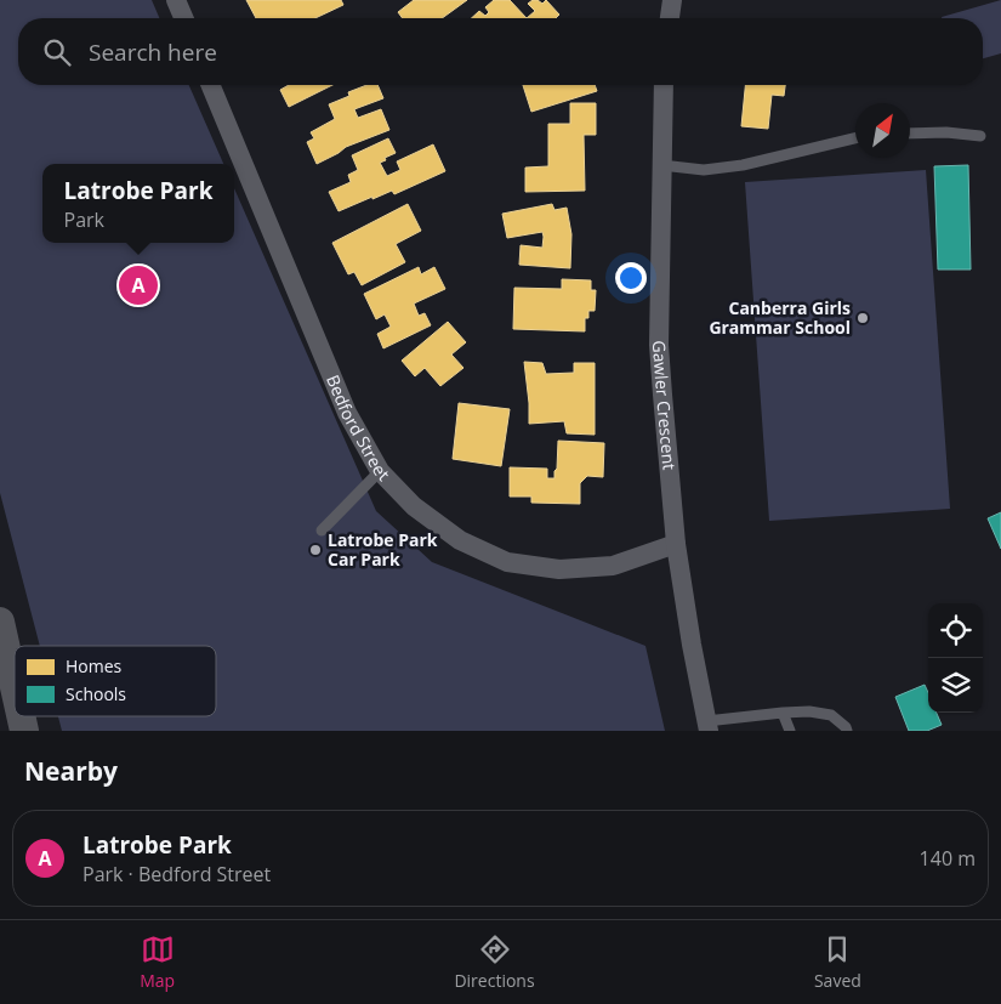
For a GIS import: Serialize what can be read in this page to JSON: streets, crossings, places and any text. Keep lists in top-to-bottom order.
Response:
{
  "streets": {
    "street": ["Gawler Crescent", "Bedford Street"]
  },
  "crossings": [
    ["Gawler Crescent", "Bedford Street"]
  ],
  "places": ["Canberra Girls Grammar School", "Latrobe Park Car Park"],
  "legend": ["Homes", "Schools"],
  "north": "top right",
  "page": {
    "search": "Search here",
    "popup": ["Latrobe Park", "Park"],
    "pins": "A",
    "heading": "Nearby",
    "list": [
      {
        "mark": "A",
        "name": "Latrobe Park",
        "note": "Park · Bedford Street",
        "value": "140 m"
      }
    ],
    "nav": ["Map", "Directions", "Saved"]
  }
}
